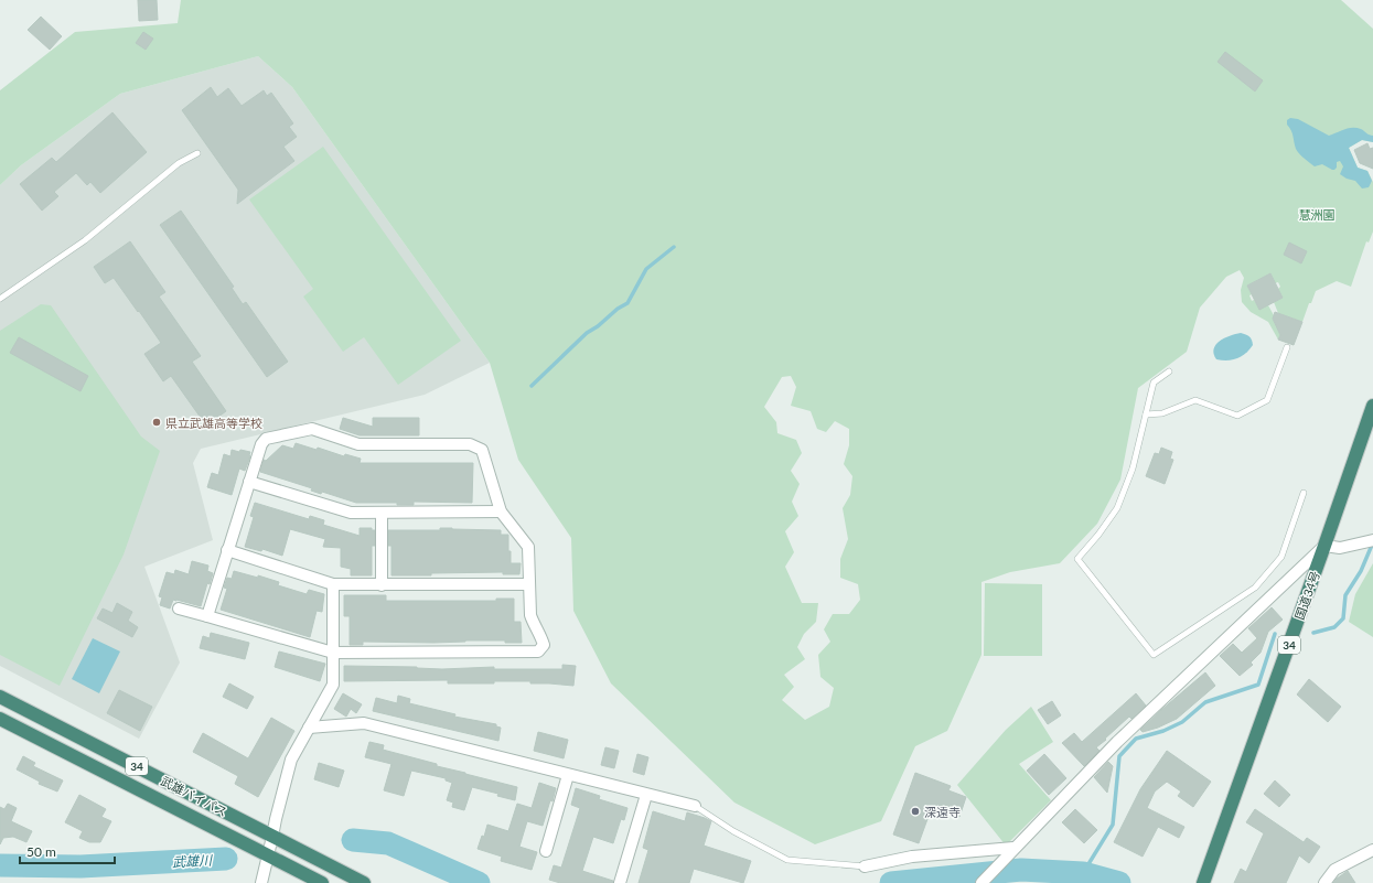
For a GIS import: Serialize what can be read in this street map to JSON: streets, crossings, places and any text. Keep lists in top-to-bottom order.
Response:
{
  "streets": {
    "highway": ["国道34号", "34", "武雄バイパス"]
  },
  "water": ["武雄川"],
  "parks": ["慧洲園"],
  "places": ["県立武雄高等学校", "深遠寺"],
  "scale_bar": "50 m"
}
